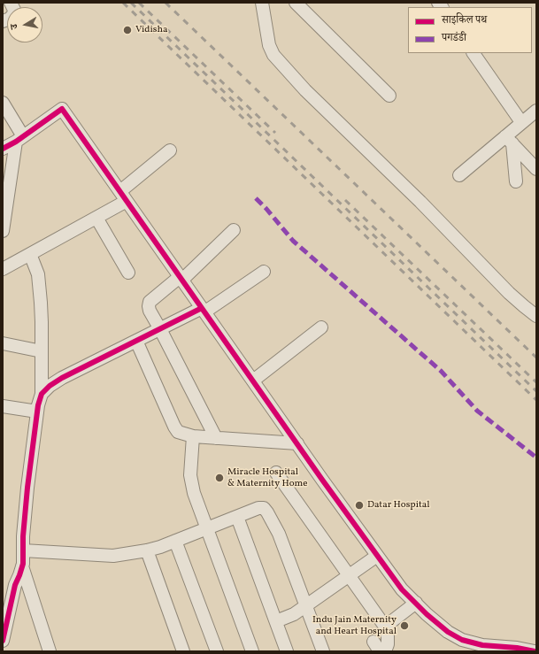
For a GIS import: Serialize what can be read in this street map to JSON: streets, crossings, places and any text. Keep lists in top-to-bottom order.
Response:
{
  "places": [
    "Vidisha",
    "Miracle Hospital & Maternity Home",
    "Datar Hospital",
    "Indu Jain Maternity and Heart Hospital"
  ],
  "legend": ["साइकिल पथ", "पगडंडी"],
  "north": "left"
}
